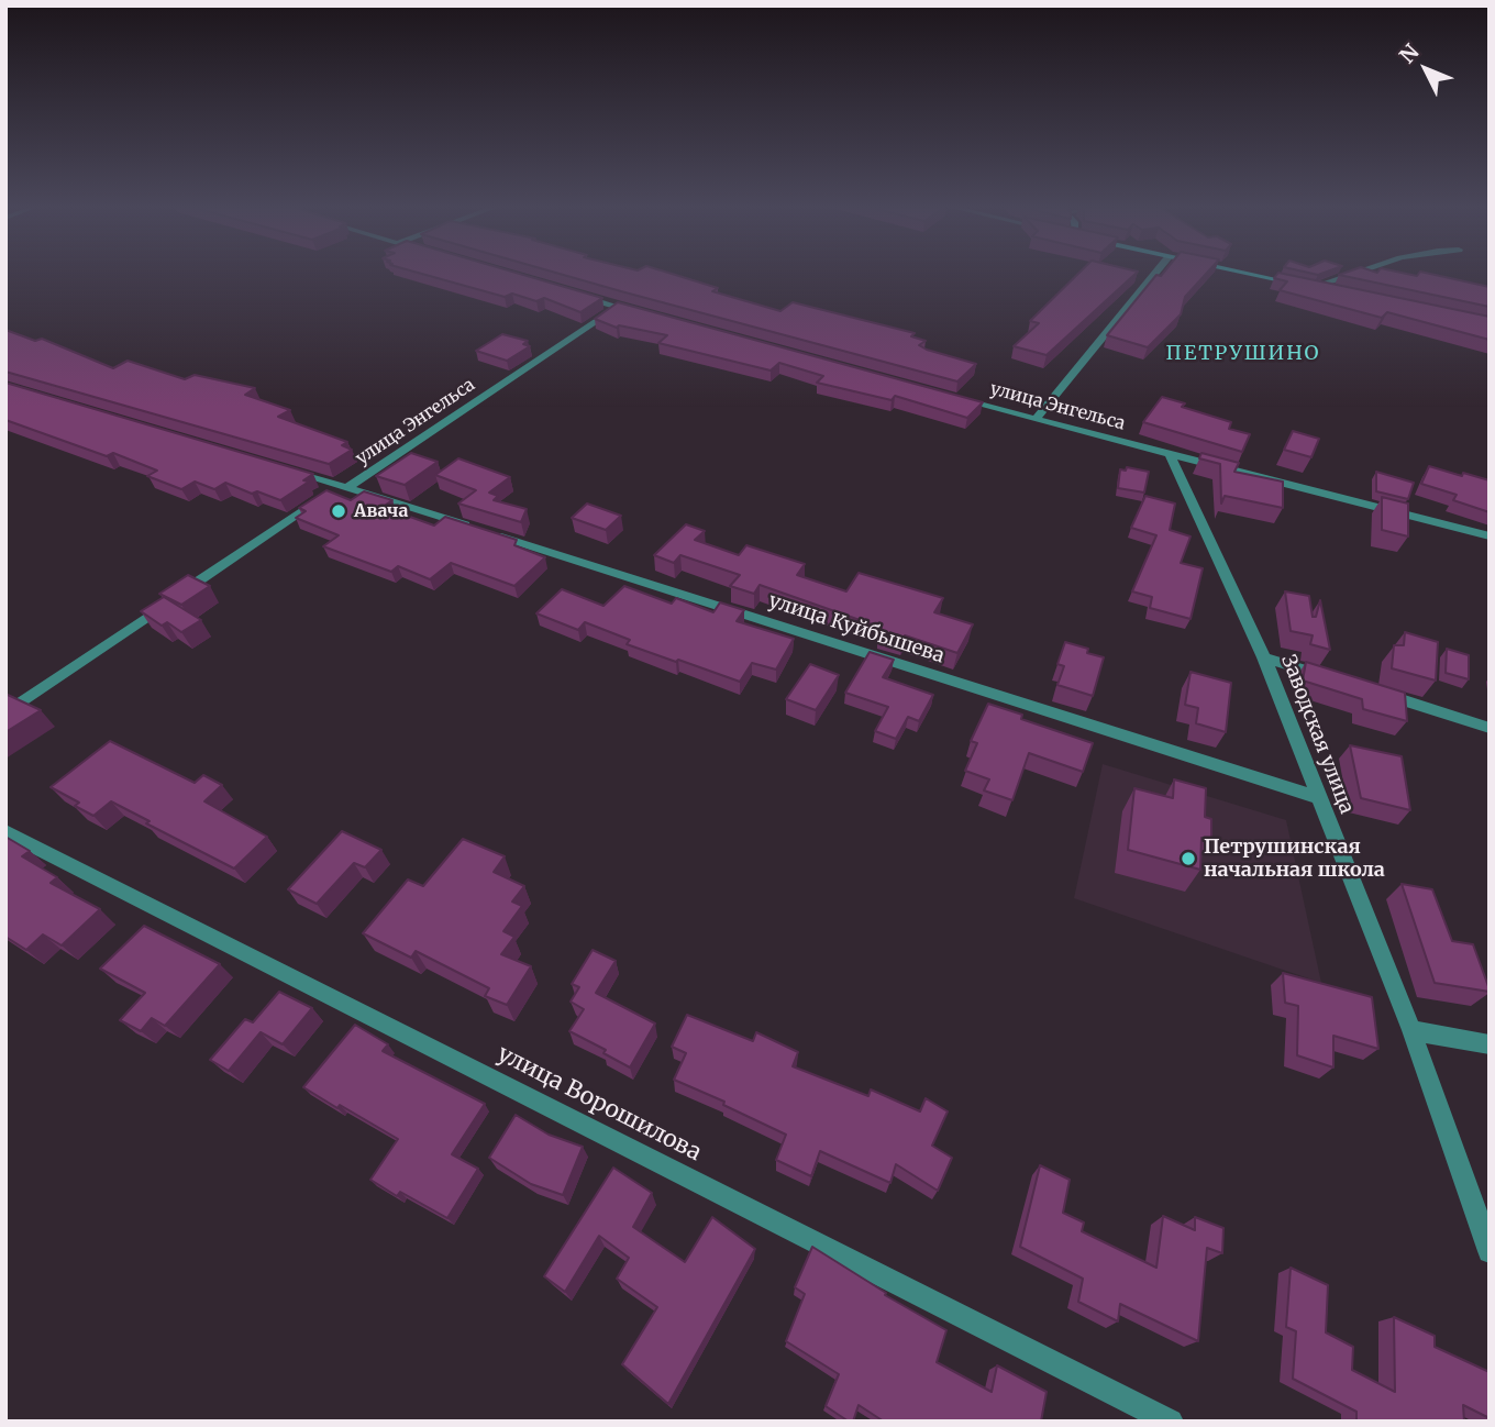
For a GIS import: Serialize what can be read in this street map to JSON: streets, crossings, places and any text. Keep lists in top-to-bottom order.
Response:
{
  "streets": {
    "street": [
      "улица Энгельса",
      "улица Куйбышева",
      "Заводская улица",
      "улица Ворошилова"
    ]
  },
  "crossings": [
    ["улица Энгельса", "улица Куйбышева"],
    ["улица Энгельса", "Заводская улица"],
    ["улица Куйбышева", "Заводская улица"]
  ],
  "districts": ["ПЕТРУШИНО"],
  "places": ["Авача", "Петрушинская начальная школа"],
  "north": "top left"
}
